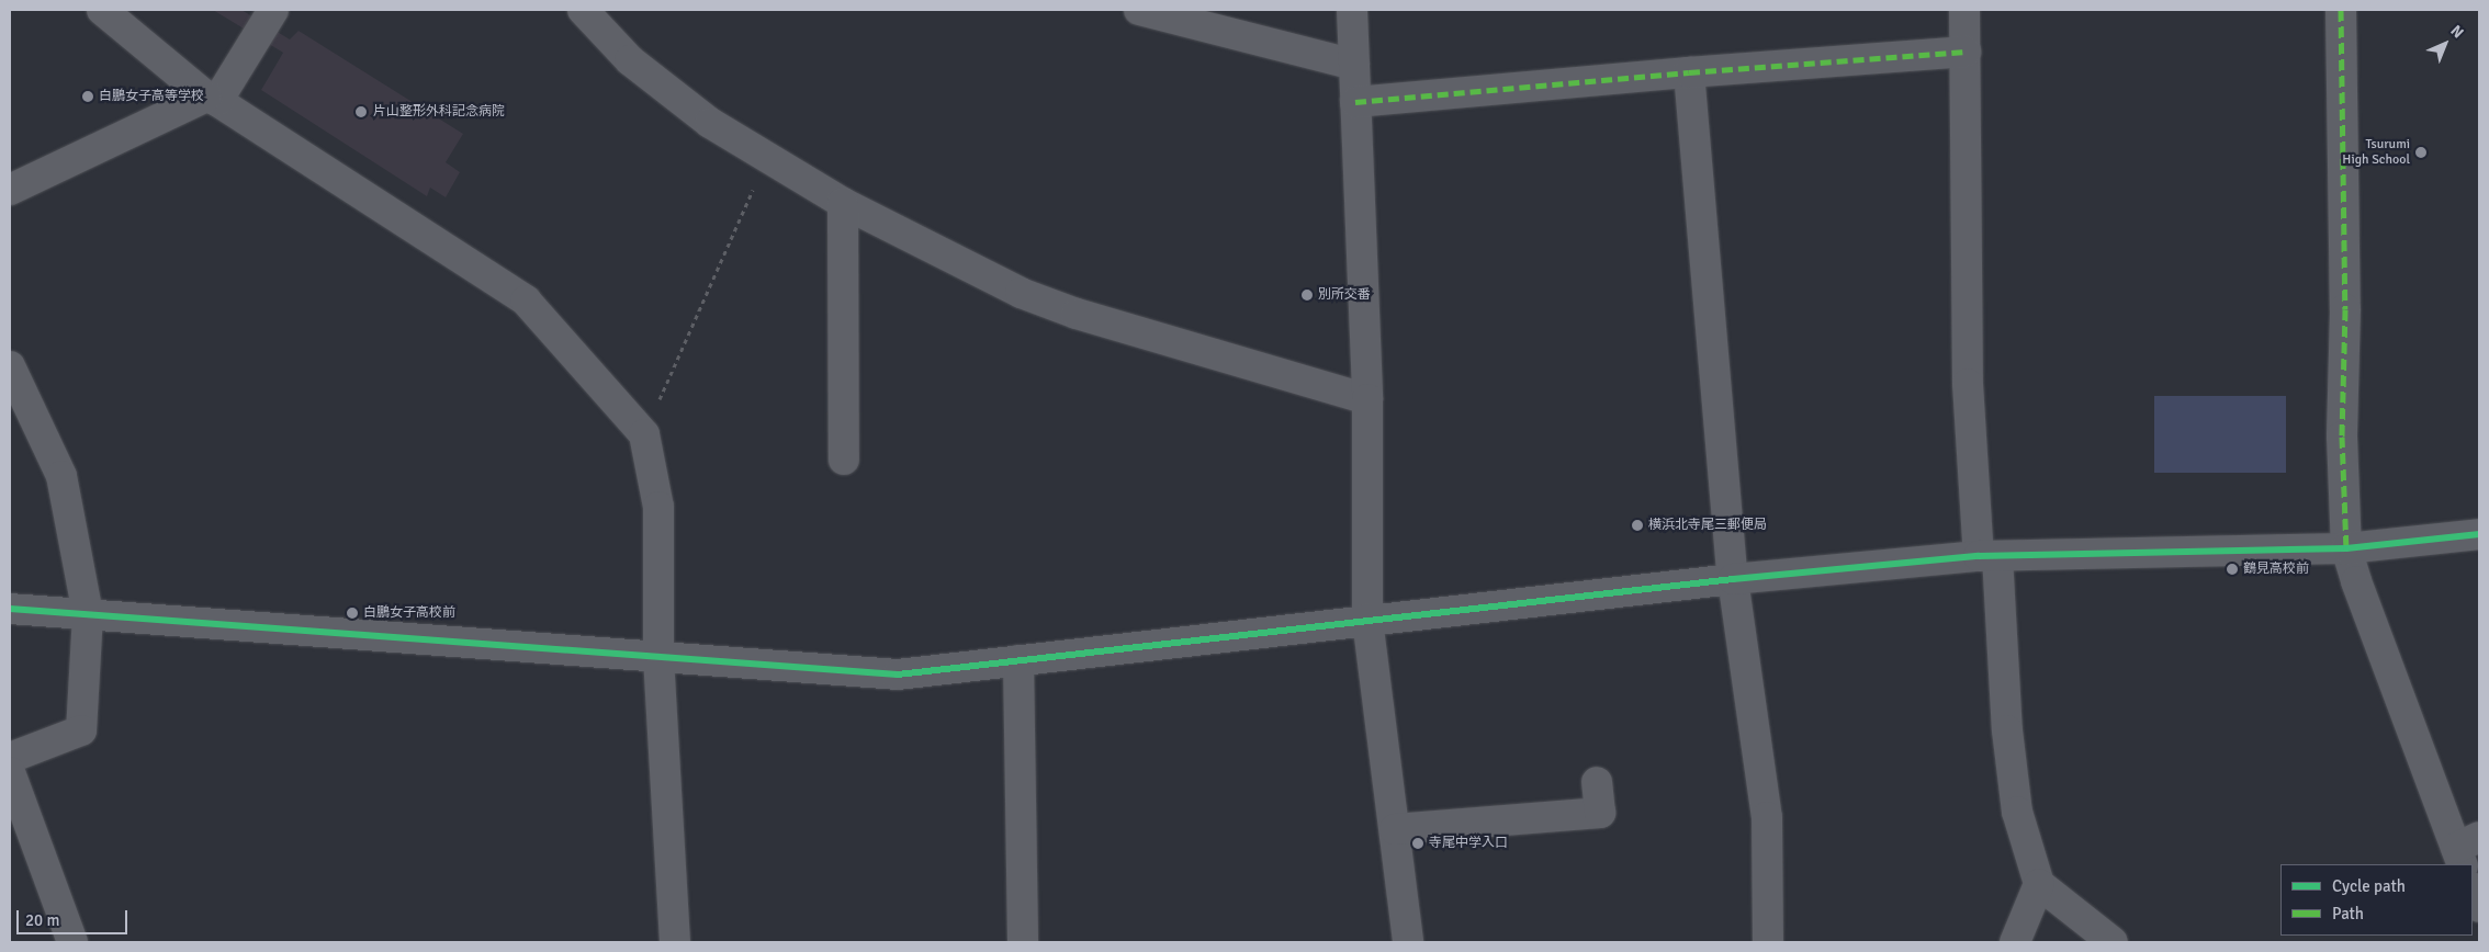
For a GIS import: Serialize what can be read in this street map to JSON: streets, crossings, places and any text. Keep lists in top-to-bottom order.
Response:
{
  "places": [
    "白鵬女子高等学校",
    "片山整形外科記念病院",
    "Tsurumi High School",
    "別所交番",
    "横浜北寺尾三郵便局",
    "鶴見高校前",
    "白鵬女子高校前",
    "寺尾中学入口"
  ],
  "legend": ["Cycle path", "Path"],
  "scale_bar": "20 m",
  "north": "top right"
}
